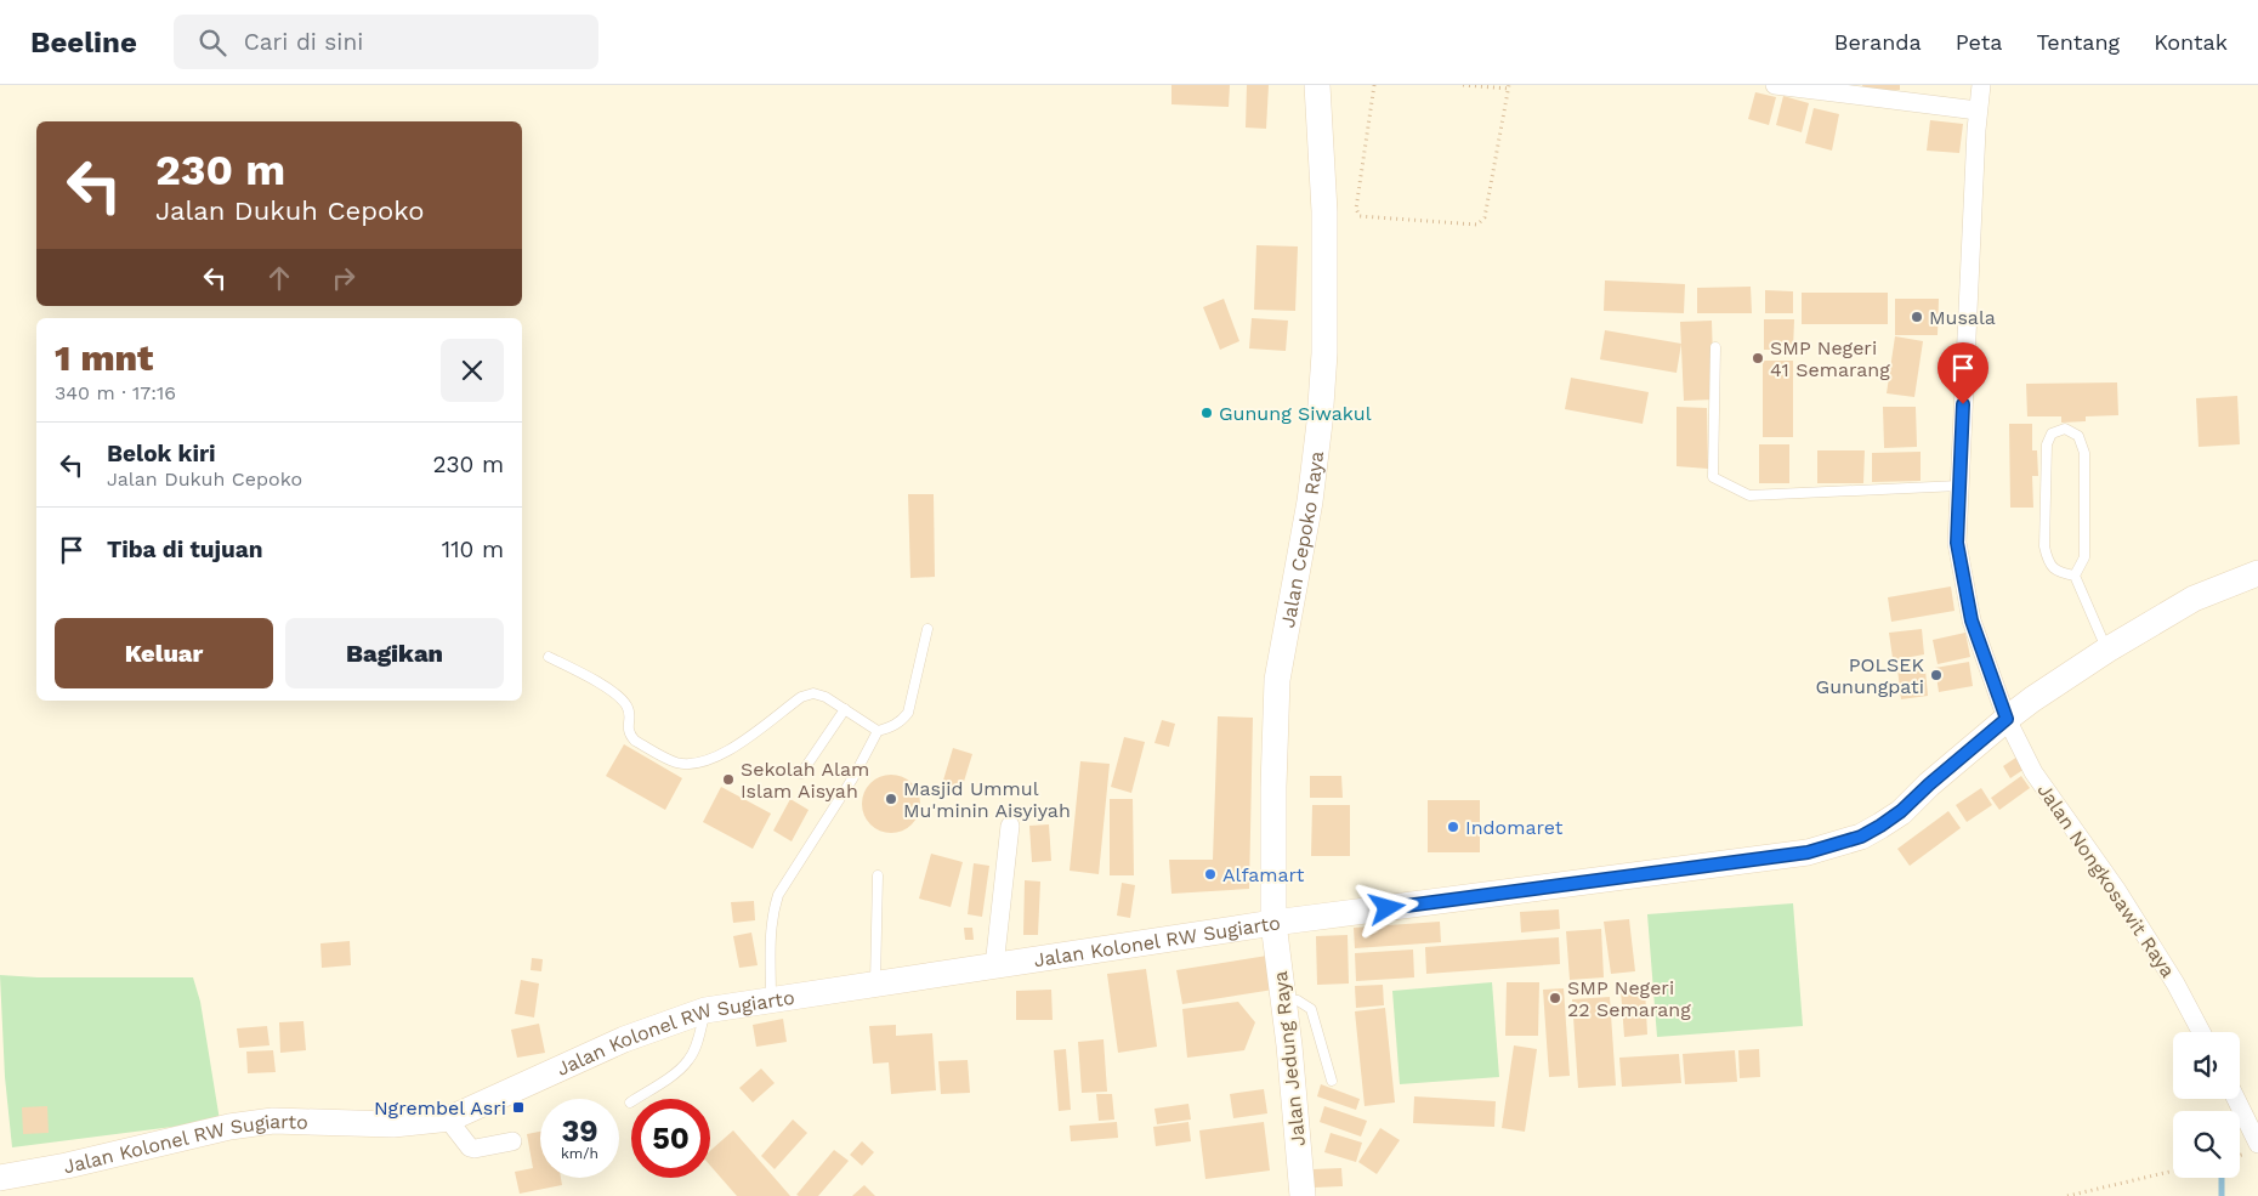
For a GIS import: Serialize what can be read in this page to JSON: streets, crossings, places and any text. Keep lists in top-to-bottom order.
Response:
{
  "streets": {
    "main road": ["Jalan Cepoko Raya", "Jalan Kolonel RW Sugiarto", "Jalan Jedung Raya"],
    "street": ["Jalan Nongkosawit Raya"]
  },
  "crossings": [
    ["Jalan Cepoko Raya", "Jalan Kolonel RW Sugiarto"],
    ["Jalan Cepoko Raya", "Jalan Jedung Raya"],
    ["Jalan Nongkosawit Raya", "Jalan Kolonel RW Sugiarto"],
    ["Jalan Kolonel RW Sugiarto", "Jalan Jedung Raya"]
  ],
  "places": {
    "other": [
      "Musala",
      "SMP Negeri 41 Semarang",
      "Gunung Siwakul",
      "POLSEK Gunungpati",
      "Sekolah Alam Islam Aisyah",
      "Masjid Ummul Mu'minin Aisyiyah",
      "Indomaret",
      "Alfamart",
      "SMP Negeri 22 Semarang"
    ],
    "transit": ["Ngrembel Asri"]
  },
  "page": {
    "header": "Beeline",
    "search": "Cari di sini",
    "nav": [
      "Beranda",
      "Peta",
      "Tentang",
      "Kontak"
    ],
    "turn": ["230 m", "Jalan Dukuh Cepoko"],
    "heading": ["1 mnt", "340 m · 17:16"],
    "list": [
      {
        "name": "Belok kiri",
        "note": "Jalan Dukuh Cepoko",
        "value": "230 m"
      },
      {
        "name": "Tiba di tujuan",
        "value": "110 m"
      }
    ],
    "buttons": ["Keluar", "Bagikan"],
    "speed": "39 km/h",
    "limit": "50"
  }
}
